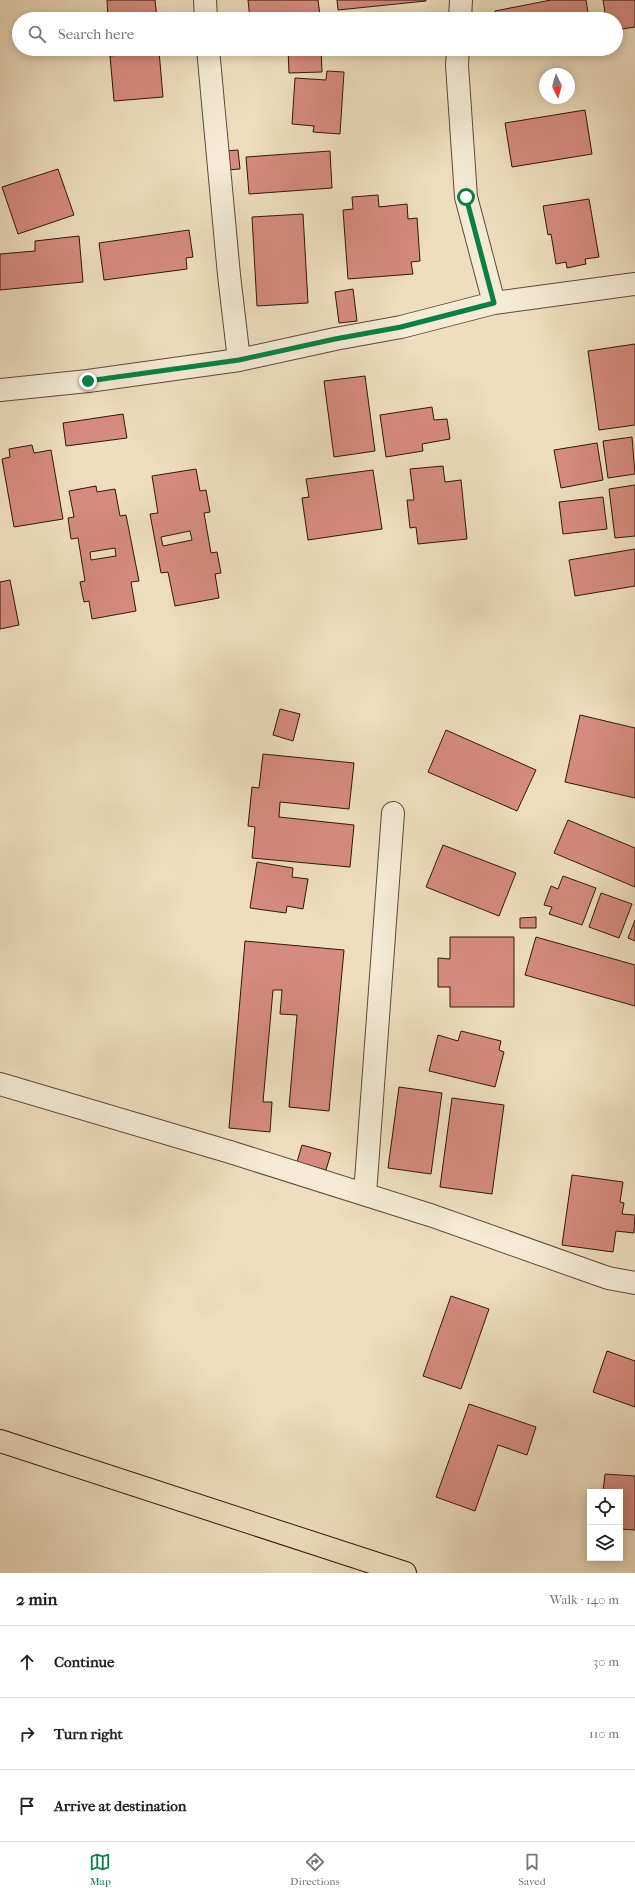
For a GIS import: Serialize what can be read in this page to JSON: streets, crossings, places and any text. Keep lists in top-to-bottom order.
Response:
{
  "north": "bottom",
  "page": {
    "search": "Search here",
    "heading": ["2 min", "Walk · 140 m"],
    "list": [
      ["Continue", "30 m"],
      ["Turn right", "110 m"],
      "Arrive at destination"
    ],
    "nav": ["Map", "Directions", "Saved"]
  }
}
